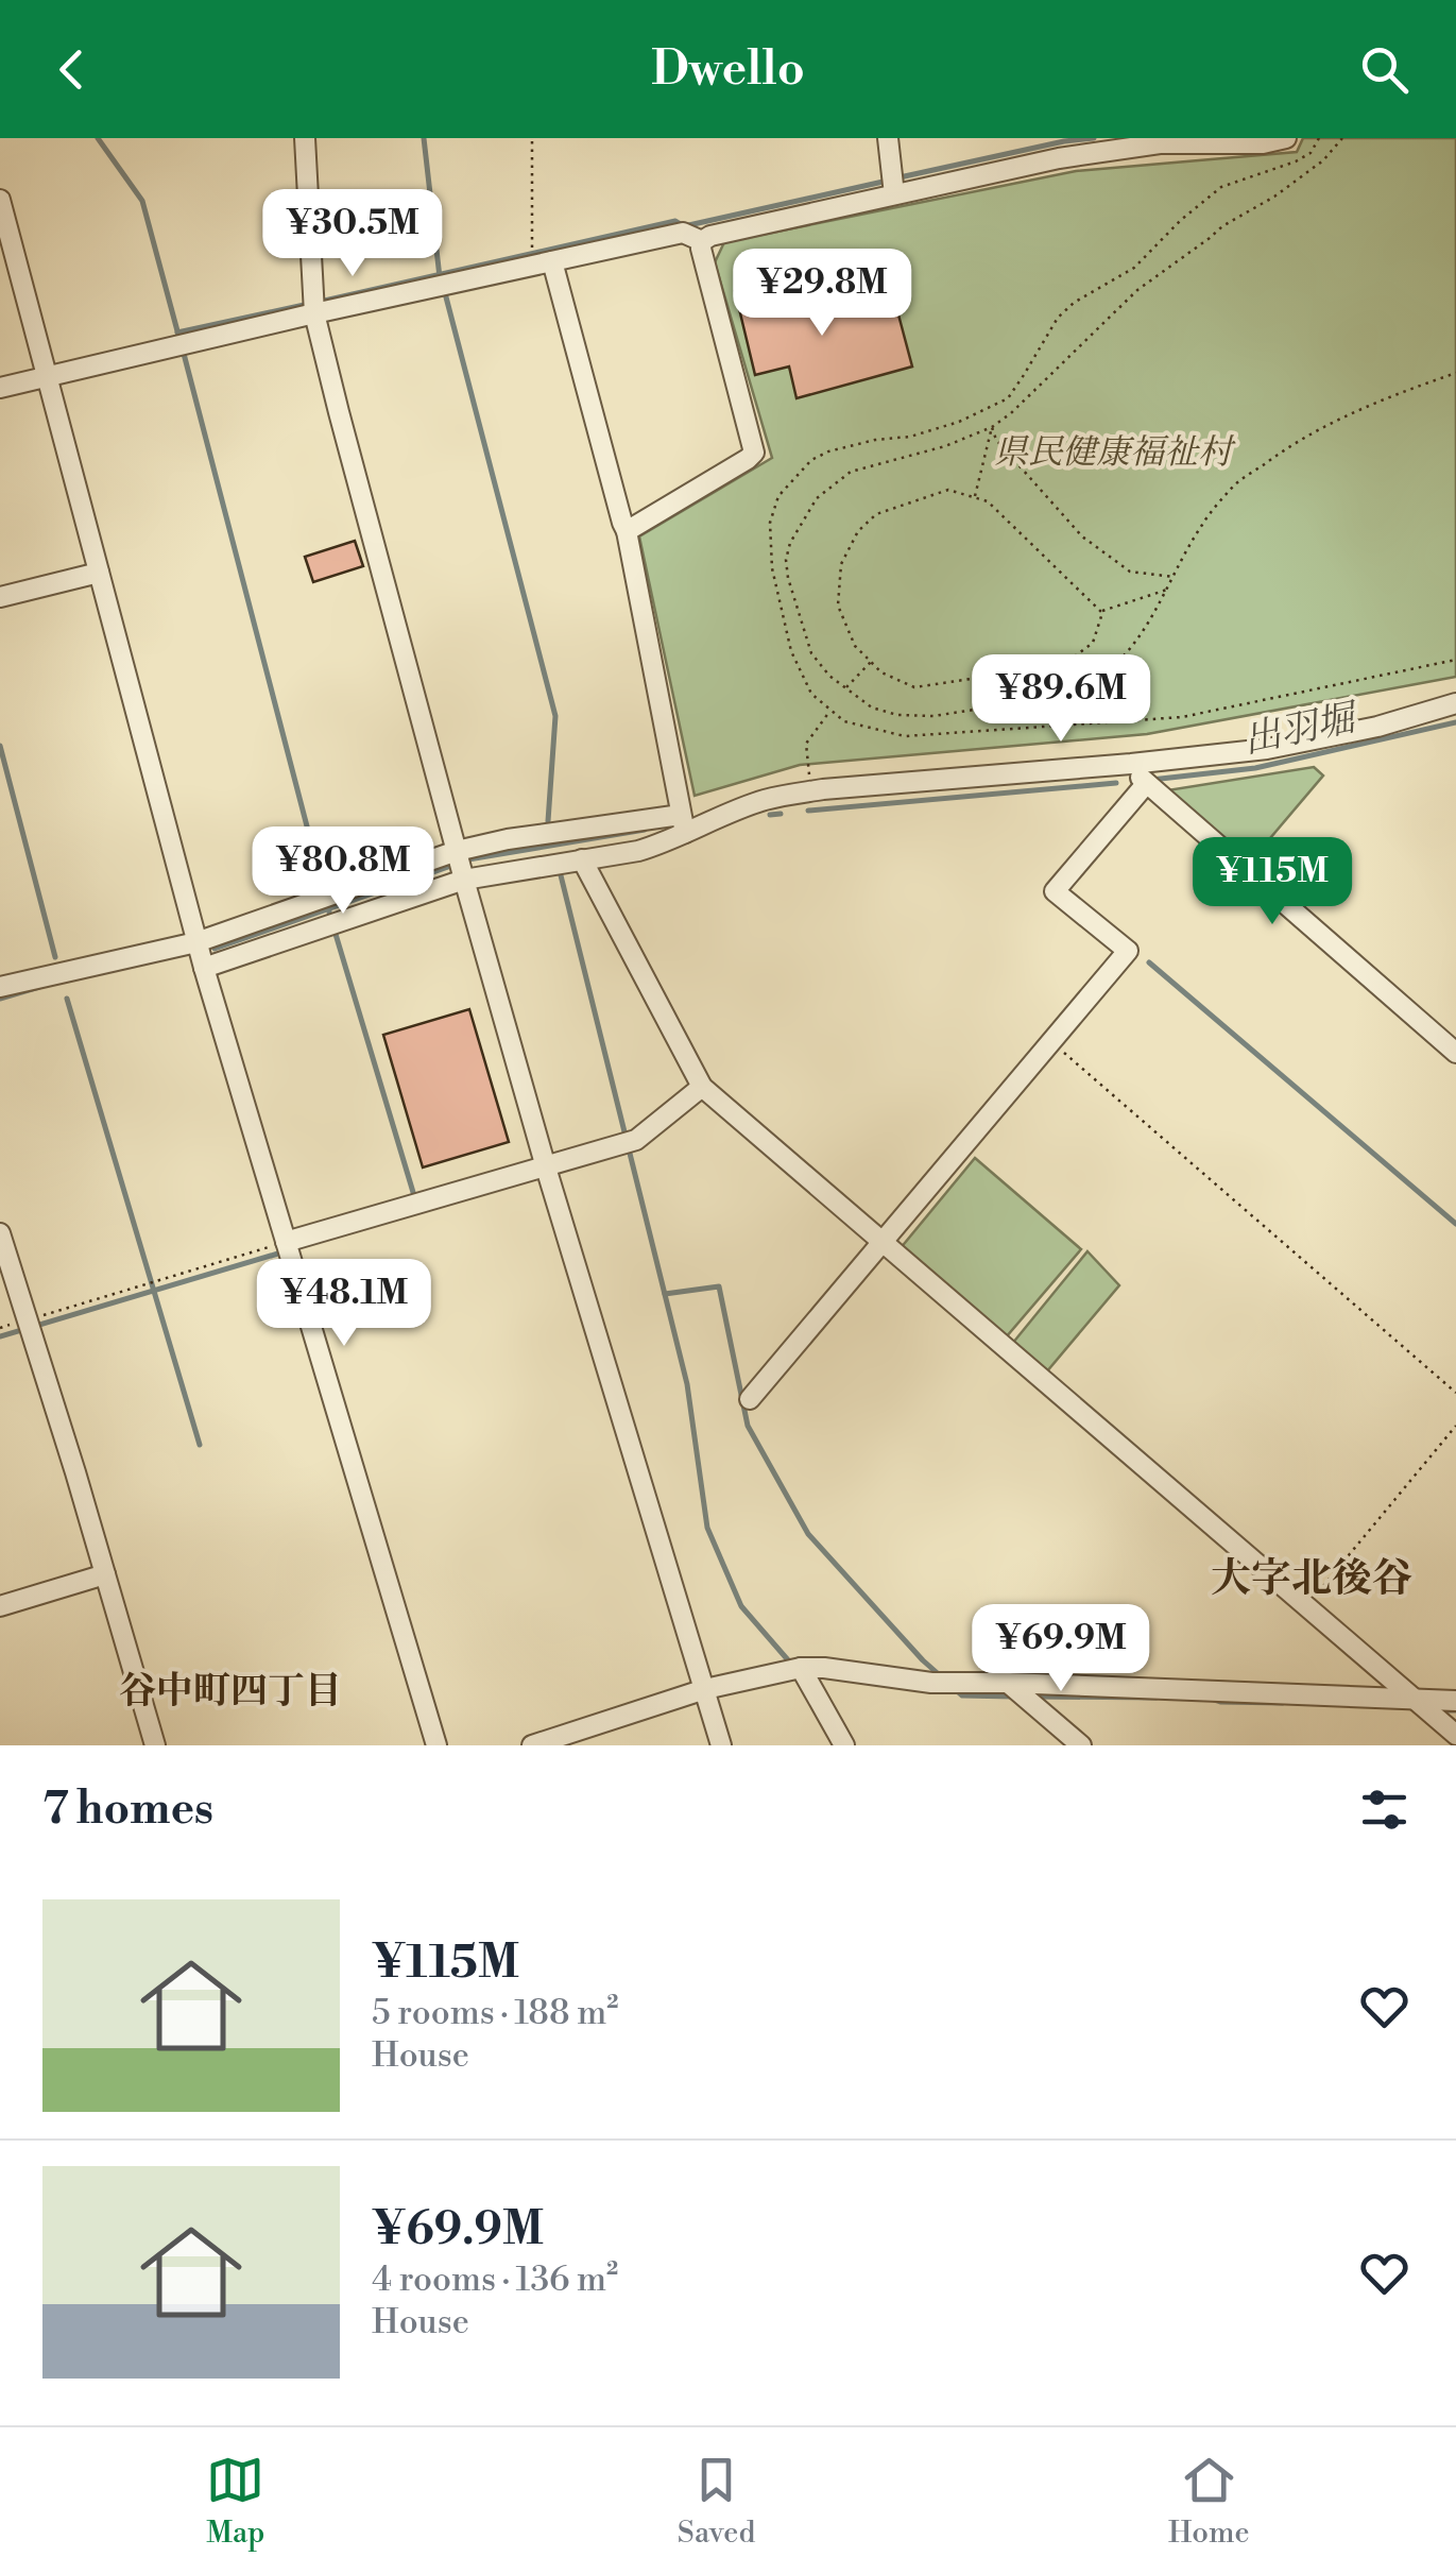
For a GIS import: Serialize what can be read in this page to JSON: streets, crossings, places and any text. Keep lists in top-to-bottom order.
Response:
{
  "districts": ["大字北後谷", "谷中町四丁目"],
  "water": ["出羽堀"],
  "parks": ["県民健康福祉村"],
  "page": {
    "header": "Dwello",
    "price": [
      "¥30.5M",
      "¥29.8M",
      "¥89.6M",
      "¥80.8M",
      "¥115M",
      "¥48.1M",
      "¥69.9M"
    ],
    "heading": "7 homes",
    "list": [
      {
        "name": "¥115M",
        "note": "5 rooms · 188 m² · House"
      },
      {
        "name": "¥69.9M",
        "note": "4 rooms · 136 m² · House"
      }
    ],
    "tabs": ["Map", "Saved", "Home"]
  }
}
